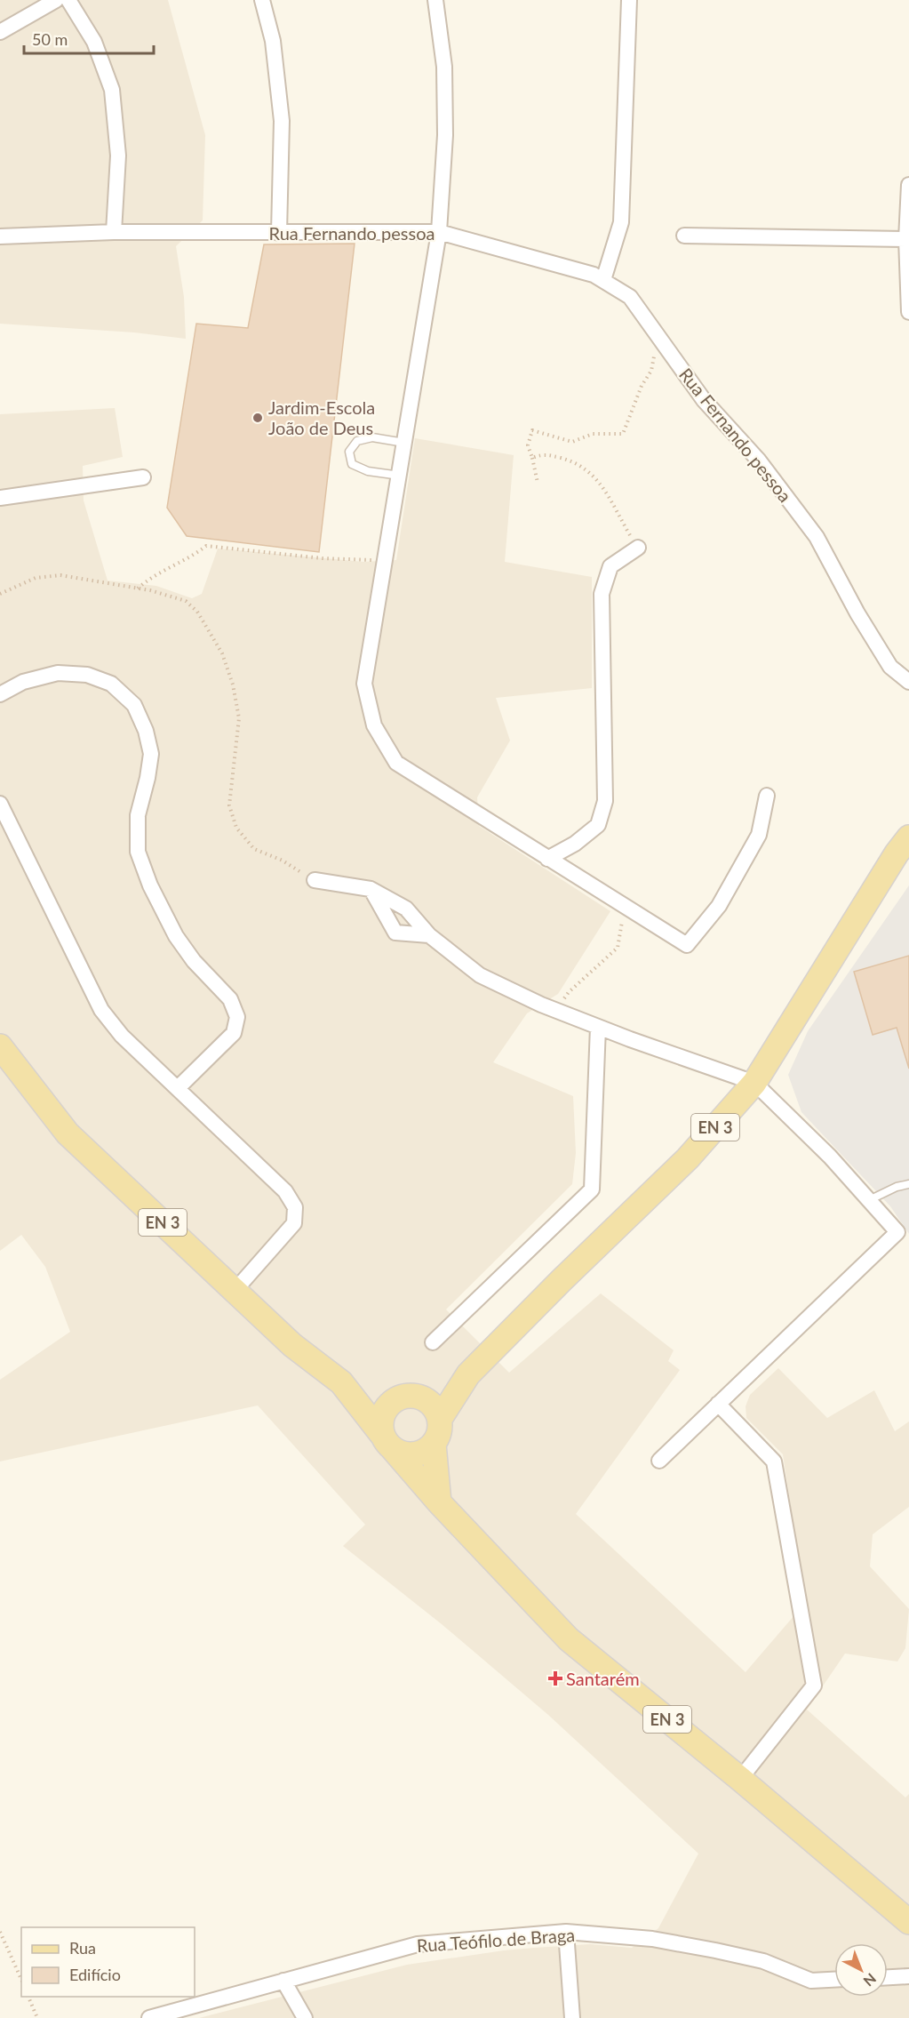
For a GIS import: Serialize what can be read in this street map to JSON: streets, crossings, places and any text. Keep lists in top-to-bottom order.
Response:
{
  "streets": {
    "main road": ["EN 3"],
    "street": ["Rua Fernando pessoa", "Rua Teófilo de Braga"]
  },
  "places": {
    "other": ["Jardim-Escola João de Deus"],
    "health": ["Santarém"]
  },
  "legend": ["Rua", "Edifício"],
  "scale_bar": "50 m",
  "north": "bottom right"
}
